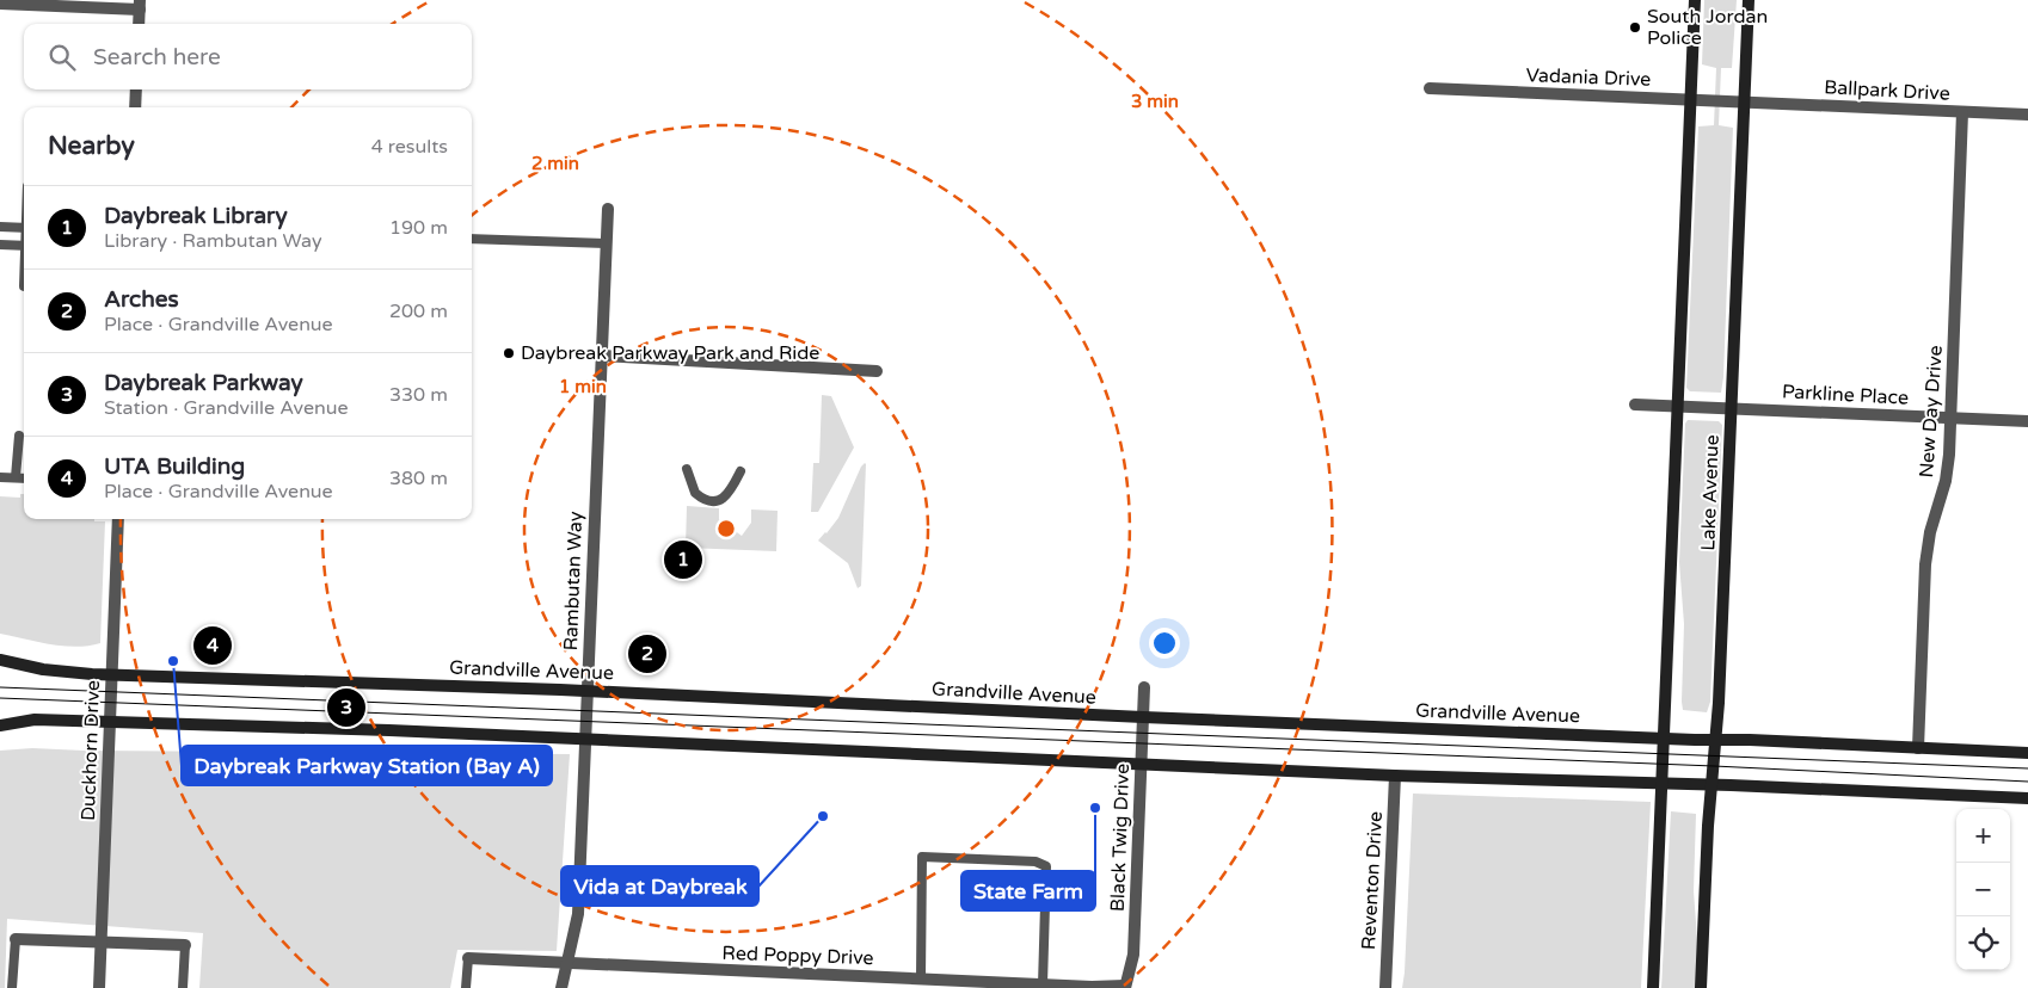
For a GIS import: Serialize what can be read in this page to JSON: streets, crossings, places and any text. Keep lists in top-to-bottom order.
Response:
{
  "streets": {
    "street": [
      "Vadania Drive",
      "Ballpark Drive",
      "Parkline Place",
      "New Day Drive",
      "Lake Avenue",
      "Rambutan Way",
      "Grandville Avenue",
      "Duckhorn Drive",
      "Black Twig Drive",
      "Reventon Drive",
      "Red Poppy Drive"
    ]
  },
  "crossings": [
    ["Vadania Drive", "Ballpark Drive"],
    ["Vadania Drive", "Lake Avenue"],
    ["Ballpark Drive", "New Day Drive"],
    ["Ballpark Drive", "Lake Avenue"],
    ["Parkline Place", "New Day Drive"],
    ["Parkline Place", "Lake Avenue"],
    ["New Day Drive", "Grandville Avenue"],
    ["Lake Avenue", "Grandville Avenue"],
    ["Rambutan Way", "Grandville Avenue"],
    ["Rambutan Way", "Red Poppy Drive"],
    ["Grandville Avenue", "Duckhorn Drive"],
    ["Grandville Avenue", "Black Twig Drive"],
    ["Black Twig Drive", "Red Poppy Drive"]
  ],
  "places": [
    "South Jordan Police",
    "Daybreak Parkway Park and Ride",
    "Daybreak Parkway Station (Bay A)",
    "State Farm",
    "Vida at Daybreak"
  ],
  "page": {
    "search": "Search here",
    "heading": ["Nearby", "4 results"],
    "list": [
      {
        "mark": "1",
        "name": "Daybreak Library",
        "note": "Library · Rambutan Way",
        "value": "190 m"
      },
      {
        "mark": "2",
        "name": "Arches",
        "note": "Place · Grandville Avenue",
        "value": "200 m"
      },
      {
        "mark": "3",
        "name": "Daybreak Parkway",
        "note": "Station · Grandville Avenue",
        "value": "330 m"
      },
      {
        "mark": "4",
        "name": "UTA Building",
        "note": "Place · Grandville Avenue",
        "value": "380 m"
      }
    ],
    "pins": [
      "1",
      "4",
      "2",
      "3"
    ],
    "map_buttons": ["+", "−"]
  },
  "rings": ["3 min", "2 min", "1 min"]
}
